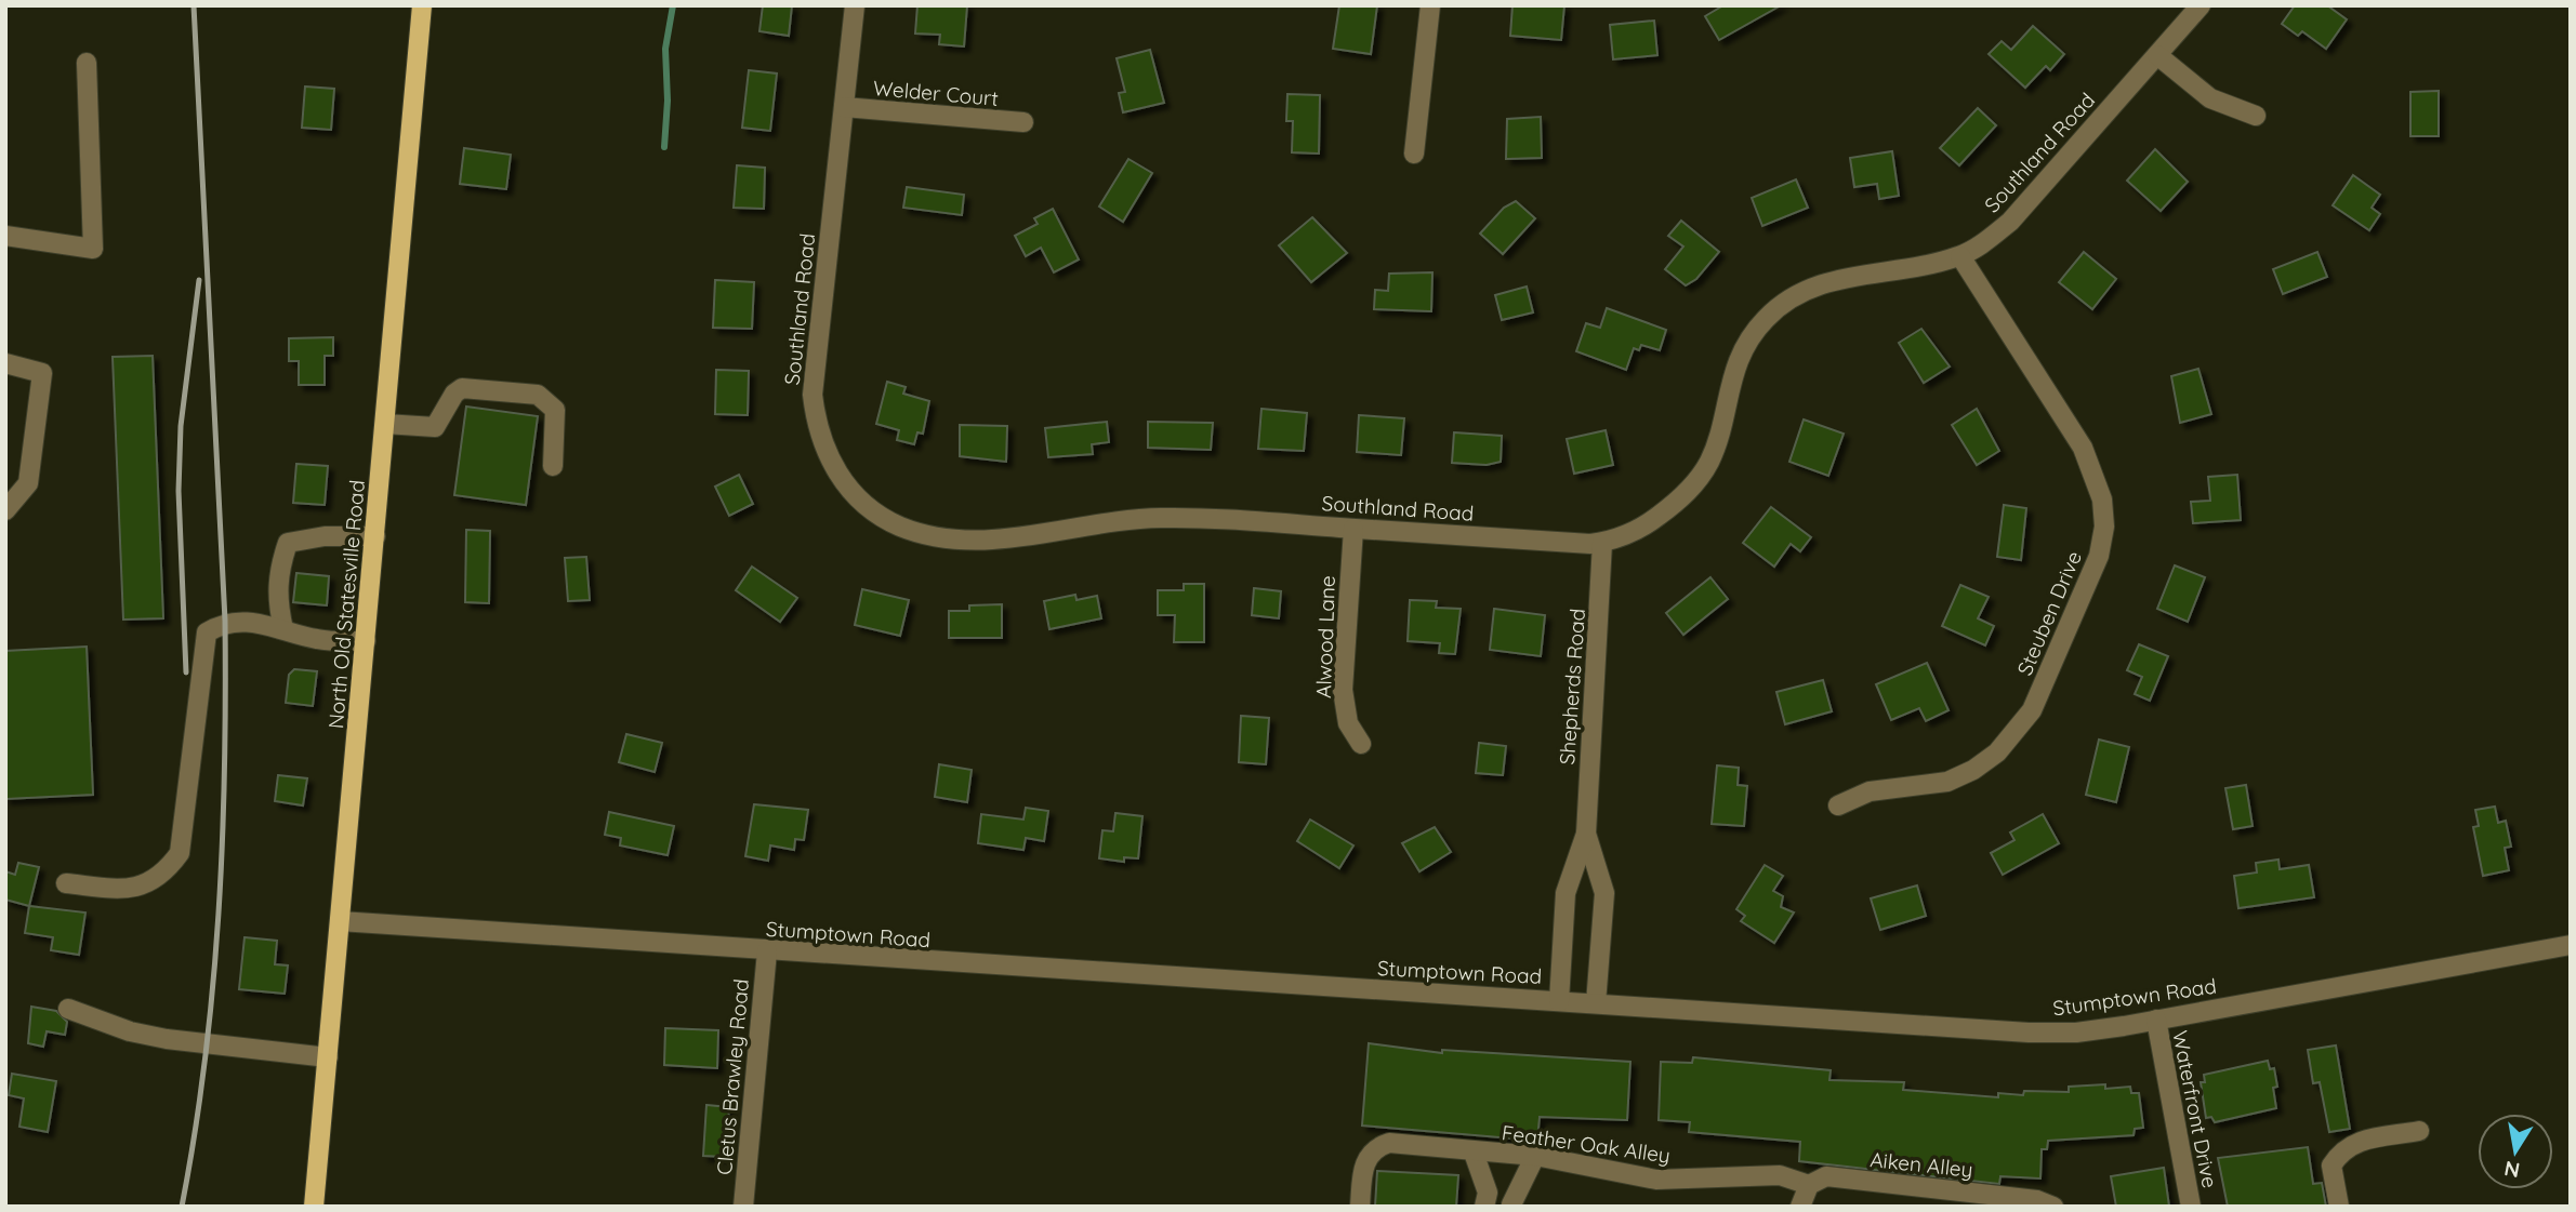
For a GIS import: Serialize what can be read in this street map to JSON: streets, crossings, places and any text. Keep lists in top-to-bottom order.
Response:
{
  "streets": {
    "main road": ["North Old Statesville Road"],
    "street": [
      "Welder Court",
      "Southland Road",
      "Steuben Drive",
      "Alwood Lane",
      "Shepherds Road",
      "Stumptown Road",
      "Cletus Brawley Road",
      "Waterfront Drive",
      "Feather Oak Alley",
      "Aiken Alley"
    ]
  },
  "crossings": [
    ["Welder Court", "Southland Road"],
    ["Southland Road", "Steuben Drive"],
    ["Southland Road", "Alwood Lane"],
    ["Southland Road", "Shepherds Road"],
    ["North Old Statesville Road", "Stumptown Road"],
    ["Shepherds Road", "Stumptown Road"],
    ["Stumptown Road", "Cletus Brawley Road"],
    ["Stumptown Road", "Waterfront Drive"],
    ["Feather Oak Alley", "Aiken Alley"]
  ],
  "north": "bottom"
}
